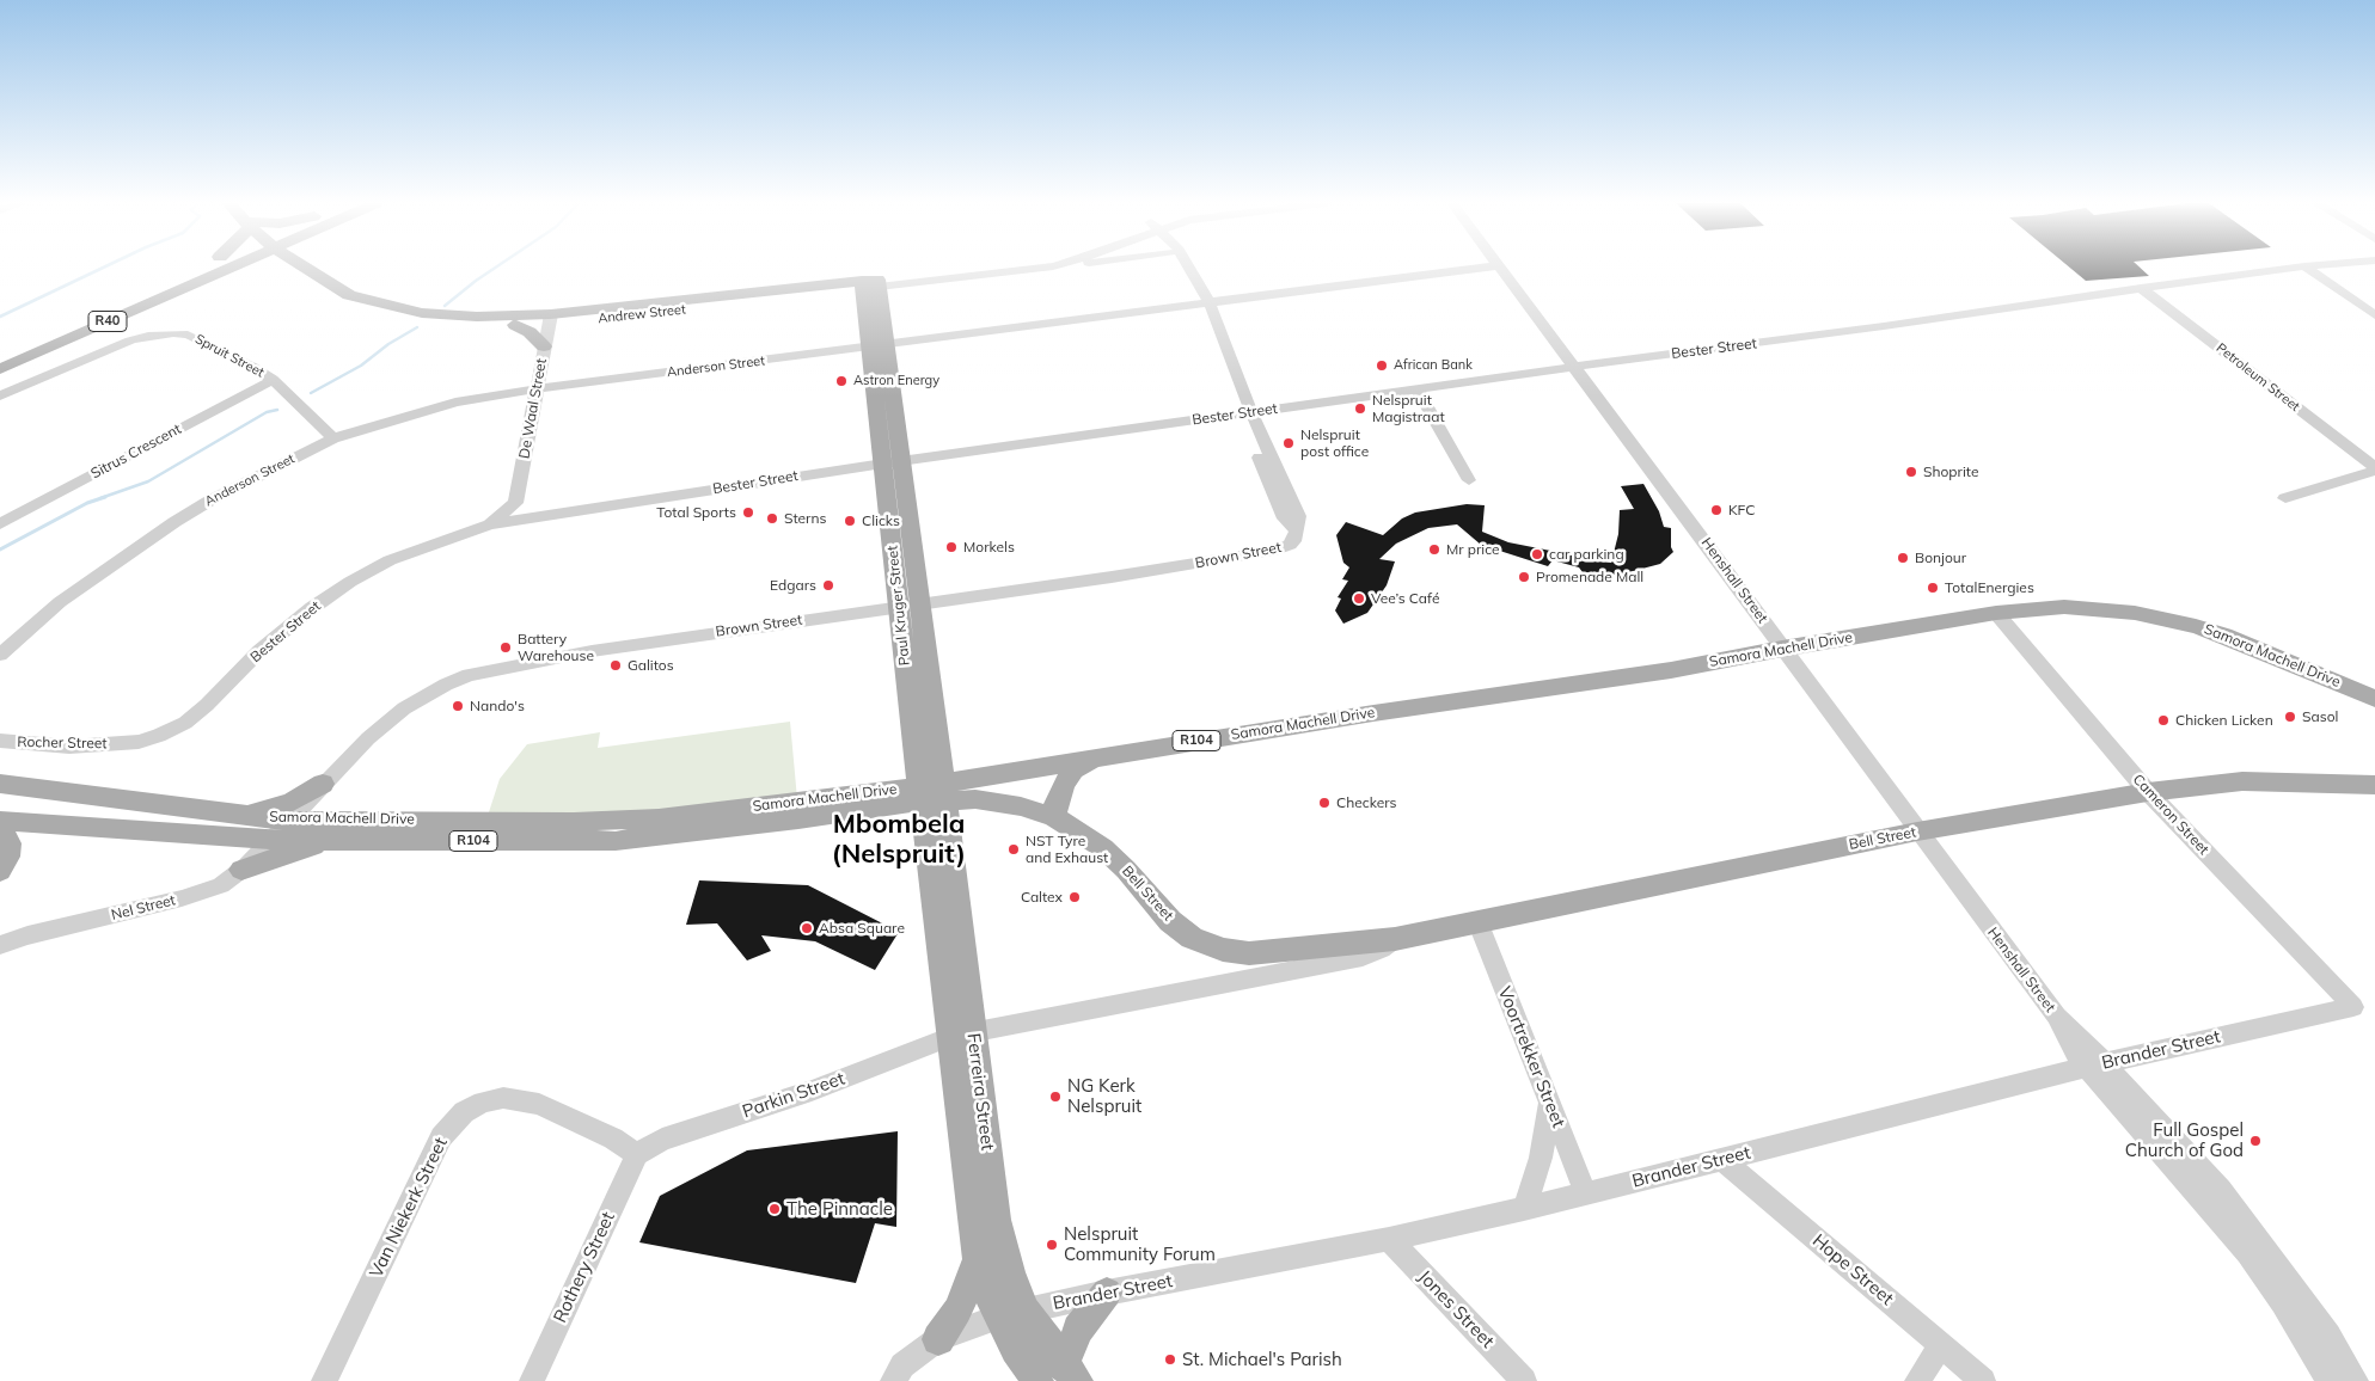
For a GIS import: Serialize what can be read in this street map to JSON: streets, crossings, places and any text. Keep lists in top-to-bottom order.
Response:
{
  "streets": {
    "main road": [
      "Andrew Street",
      "R40",
      "Paul Kruger Street",
      "Samora Machell Drive",
      "R104",
      "Bell Street",
      "Ferreira Street"
    ],
    "street": [
      "Bester Street",
      "Spruit Street",
      "Anderson Street",
      "Petroleum Street",
      "De Waal Street",
      "Sitrus Crescent",
      "Brown Street",
      "Henshall Street",
      "Rocher Street",
      "Cameron Street",
      "Nel Street",
      "Brander Street",
      "Voortrekker Street",
      "Parkin Street",
      "Van Niekerk Street",
      "Rothery Street",
      "Hope Street",
      "Jones Street"
    ]
  },
  "crossings": [
    ["Andrew Street", "De Waal Street"],
    ["Andrew Street", "Paul Kruger Street"],
    ["Bester Street", "Petroleum Street"],
    ["Bester Street", "Brown Street"],
    ["Bester Street", "Henshall Street"],
    ["Bester Street", "Paul Kruger Street"],
    ["Bester Street", "Rocher Street"],
    ["Spruit Street", "Anderson Street"],
    ["Spruit Street", "Sitrus Crescent"],
    ["Anderson Street", "De Waal Street"],
    ["Anderson Street", "Paul Kruger Street"],
    ["Brown Street", "Paul Kruger Street"],
    ["Brown Street", "Samora Machell Drive"],
    ["Brown Street", "Nel Street"],
    ["Henshall Street", "Samora Machell Drive"],
    ["Henshall Street", "Bell Street"],
    ["Henshall Street", "Brander Street"],
    ["Paul Kruger Street", "Samora Machell Drive"],
    ["Paul Kruger Street", "Bell Street"],
    ["Paul Kruger Street", "Ferreira Street"],
    ["Samora Machell Drive", "Cameron Street"],
    ["Samora Machell Drive", "Bell Street"],
    ["Samora Machell Drive", "Nel Street"],
    ["Samora Machell Drive", "Ferreira Street"],
    ["Cameron Street", "Bell Street"],
    ["Cameron Street", "Brander Street"],
    ["Bell Street", "Voortrekker Street"],
    ["Bell Street", "Ferreira Street"],
    ["Bell Street", "Parkin Street"],
    ["Brander Street", "Voortrekker Street"],
    ["Brander Street", "Ferreira Street"],
    ["Brander Street", "Hope Street"],
    ["Brander Street", "Jones Street"],
    ["Ferreira Street", "Parkin Street"],
    ["Parkin Street", "Van Niekerk Street"],
    ["Parkin Street", "Rothery Street"],
    ["Van Niekerk Street", "Rothery Street"]
  ],
  "districts": ["Mbombela (Nelspruit)"],
  "places": [
    "African Bank",
    "Astron Energy",
    "Nelspruit Magistraat",
    "Nelspruit post office",
    "Shoprite",
    "KFC",
    "Total Sports",
    "Sterns",
    "Clicks",
    "Morkels",
    "Mr price",
    "car parking",
    "Bonjour",
    "Promenade Mall",
    "Edgars",
    "TotalEnergies",
    "Vee’s Café",
    "Battery Warehouse",
    "Galitos",
    "Nando's",
    "Sasol",
    "Chicken Licken",
    "Checkers",
    "NST Tyre and Exhaust",
    "Caltex",
    "Absa Square",
    "NG Kerk Nelspruit",
    "Full Gospel Church of God",
    "The Pinnacle",
    "Nelspruit Community Forum",
    "St. Michael's Parish"
  ]
}
